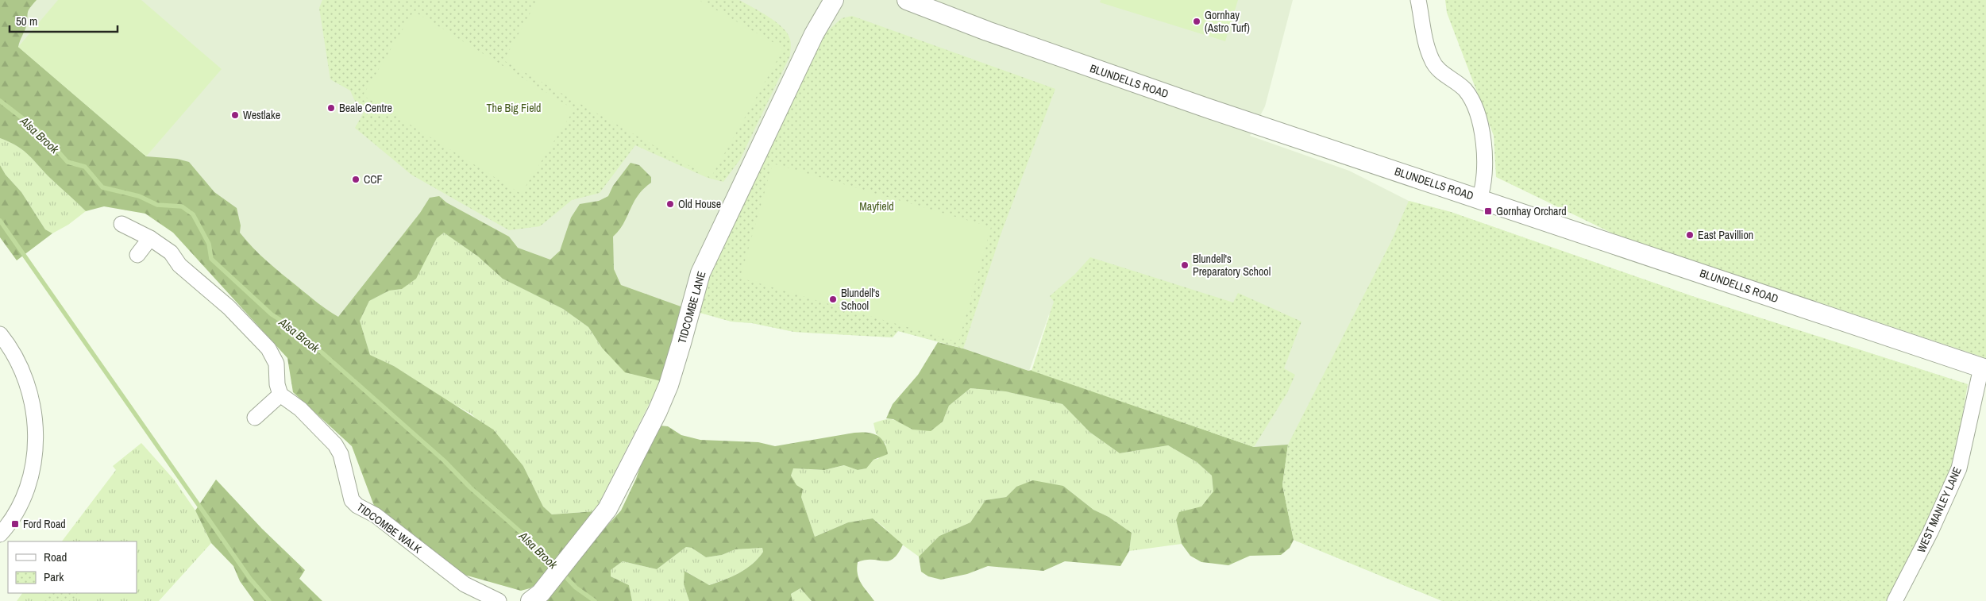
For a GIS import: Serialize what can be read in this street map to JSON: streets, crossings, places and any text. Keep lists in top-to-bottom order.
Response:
{
  "streets": {
    "street": [
      "BLUNDELLS ROAD",
      "TIDCOMBE LANE",
      "WEST MANLEY LANE",
      "TIDCOMBE WALK"
    ]
  },
  "crossings": [
    ["BLUNDELLS ROAD", "WEST MANLEY LANE"]
  ],
  "water": ["Alsa Brook"],
  "parks": ["The Big Field", "Mayfield"],
  "places": {
    "other": [
      "Gornhay (Astro Turf)",
      "Beale Centre",
      "Westlake",
      "CCF",
      "Old House",
      "East Pavillion",
      "Blundell's Preparatory School",
      "Blundell's School"
    ],
    "transit": ["Gornhay Orchard", "Ford Road"]
  },
  "legend": ["Road", "Park"],
  "scale_bar": "50 m"
}
